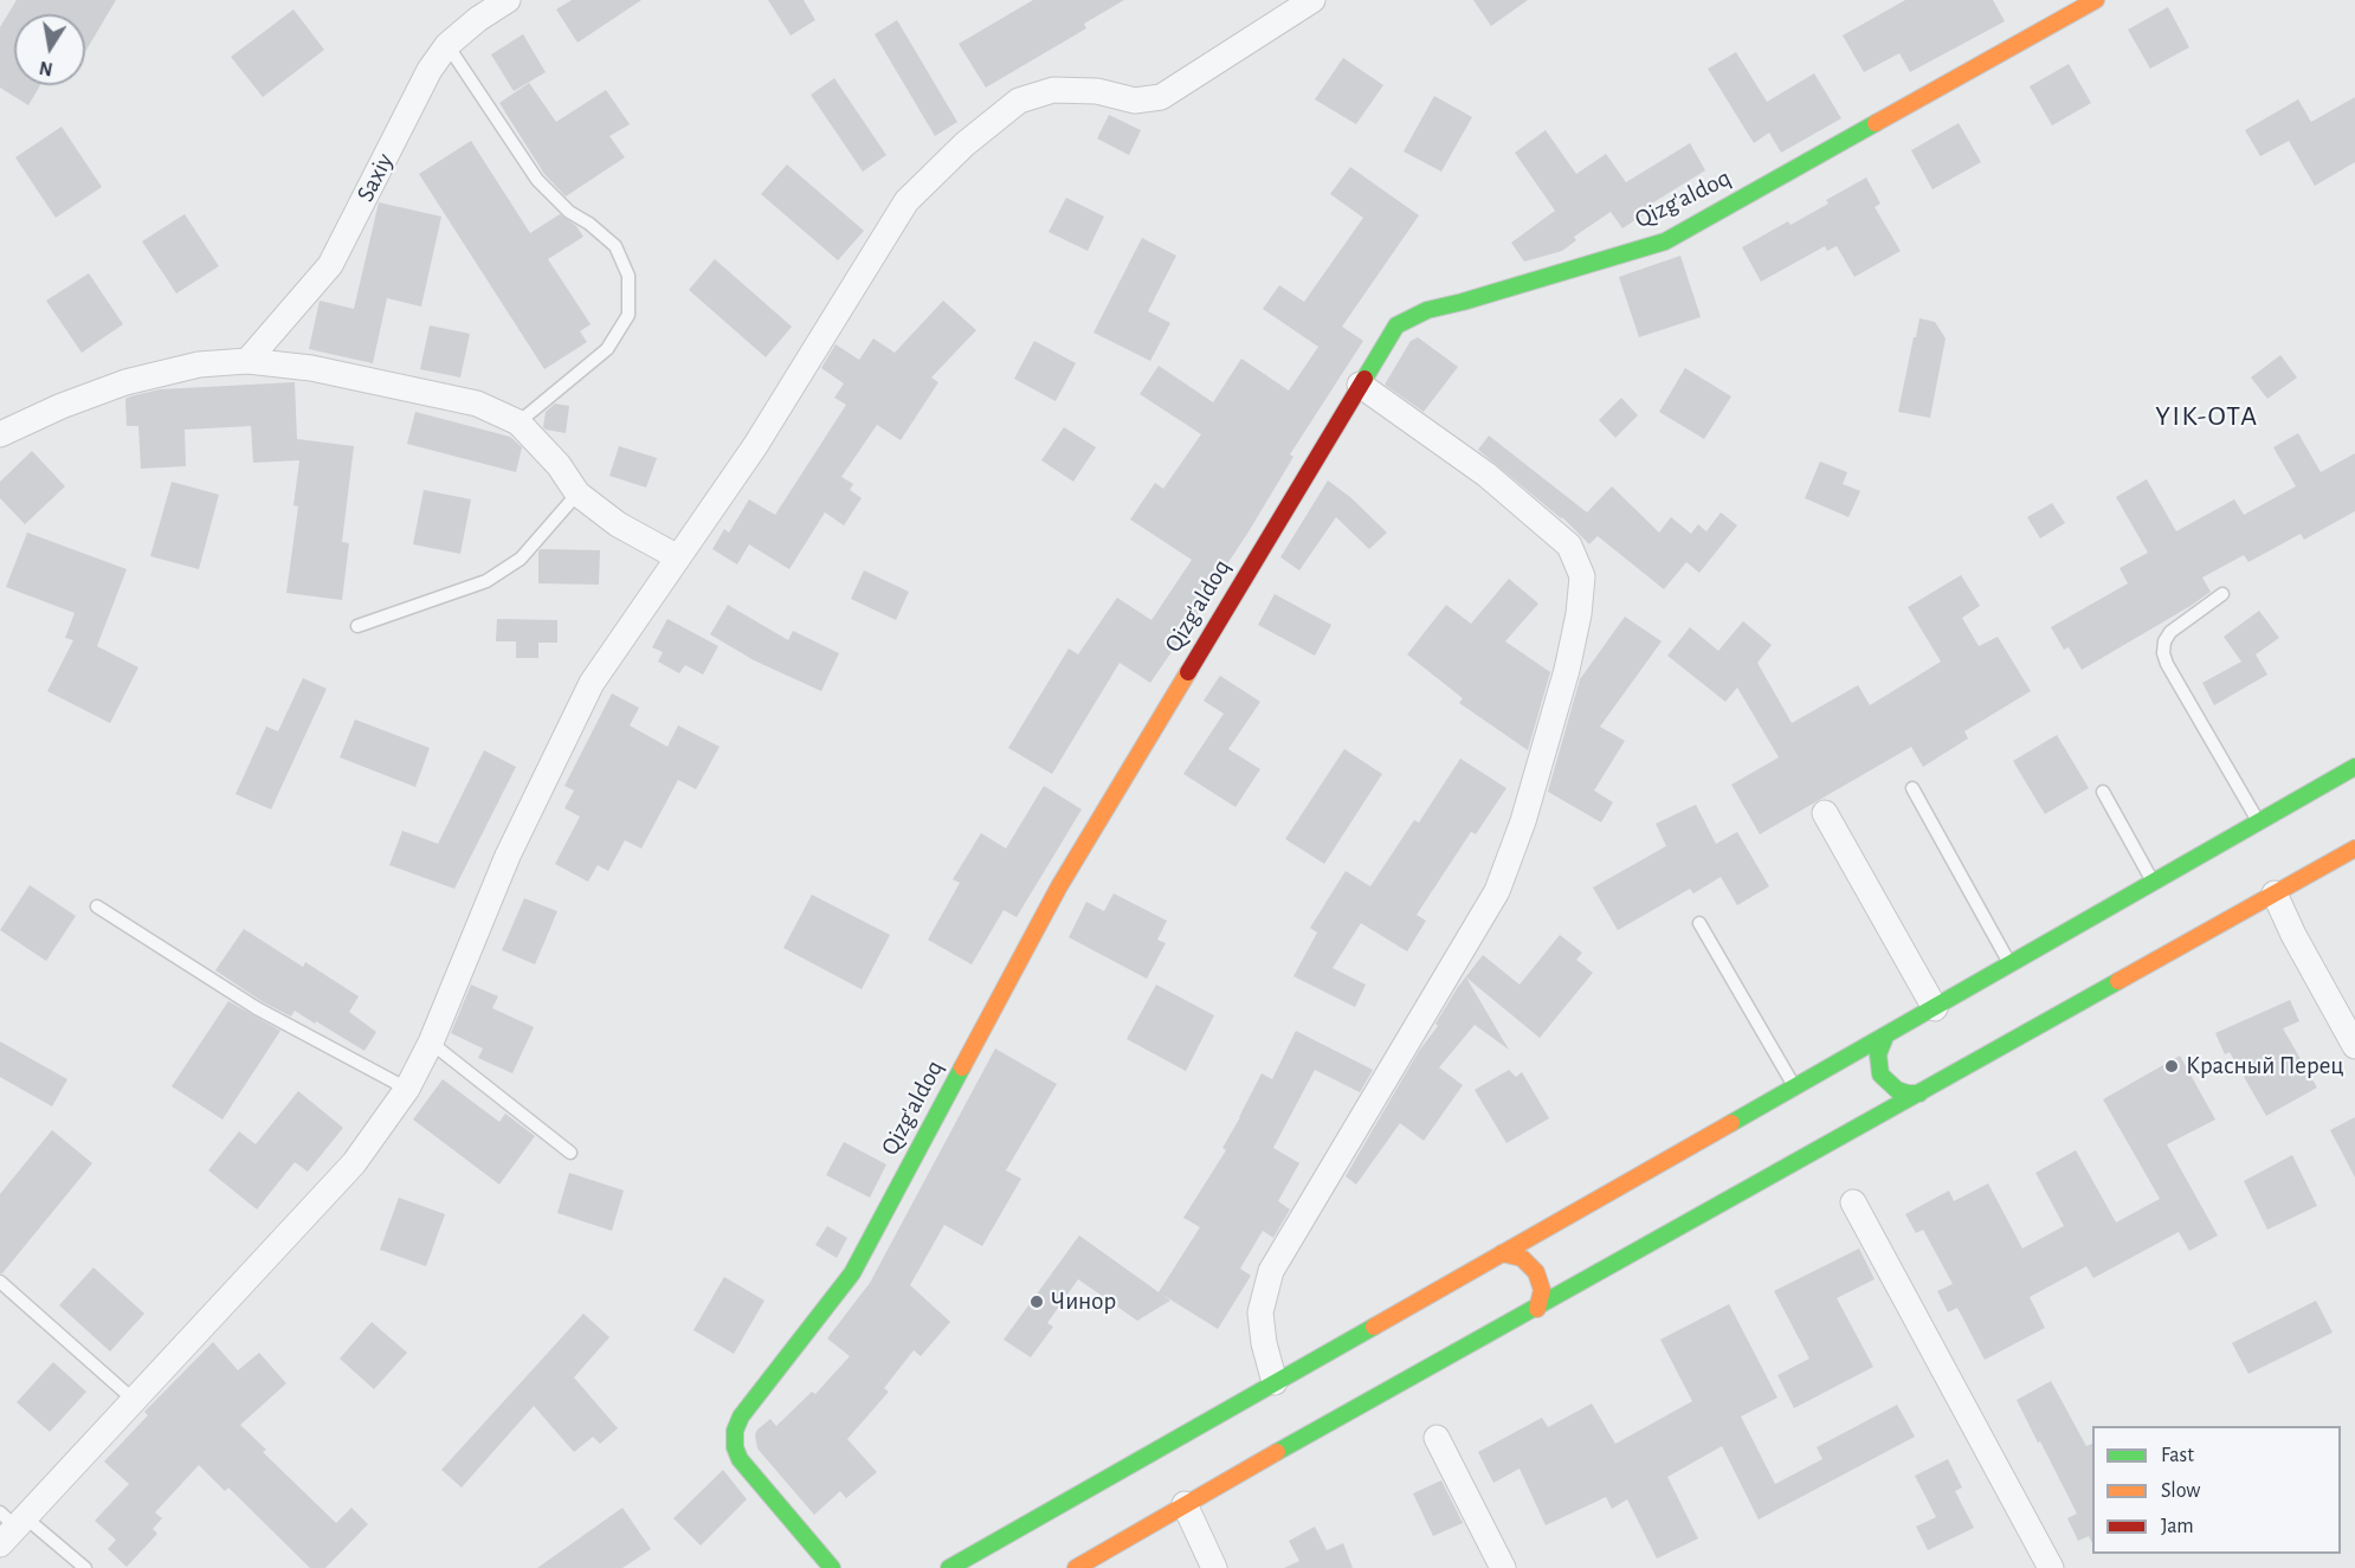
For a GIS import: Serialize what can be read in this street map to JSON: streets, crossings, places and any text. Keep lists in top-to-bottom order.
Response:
{
  "streets": {
    "main road": ["Qizg'aldoq"],
    "street": ["Saxiy"]
  },
  "districts": ["YIK-OTA"],
  "places": ["Красный Перец", "Чинор"],
  "legend": ["Fast", "Slow", "Jam"],
  "north": "bottom"
}
